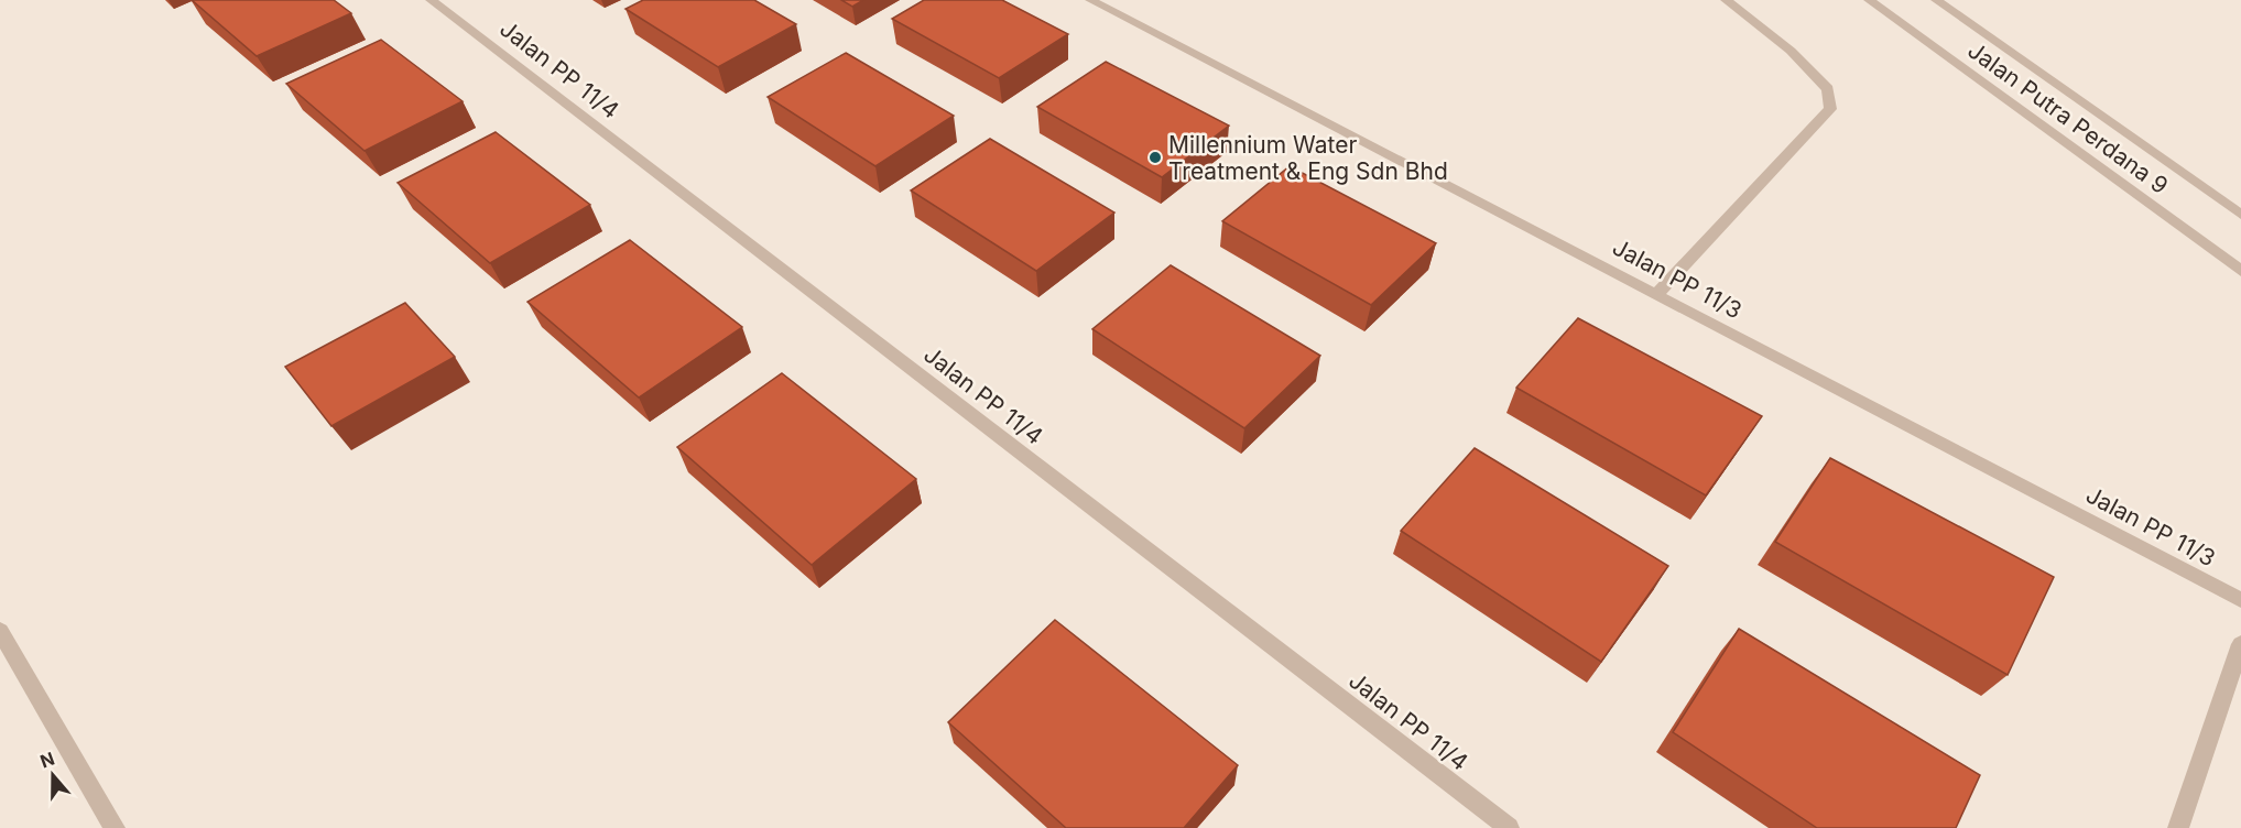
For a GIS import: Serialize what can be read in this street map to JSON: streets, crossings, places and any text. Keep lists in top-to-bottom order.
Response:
{
  "streets": {
    "street": ["Jalan PP 11/4", "Jalan Putra Perdana 9", "Jalan PP 11/3"]
  },
  "places": ["Millennium Water Treatment & Eng Sdn Bhd"],
  "north": "top"
}
